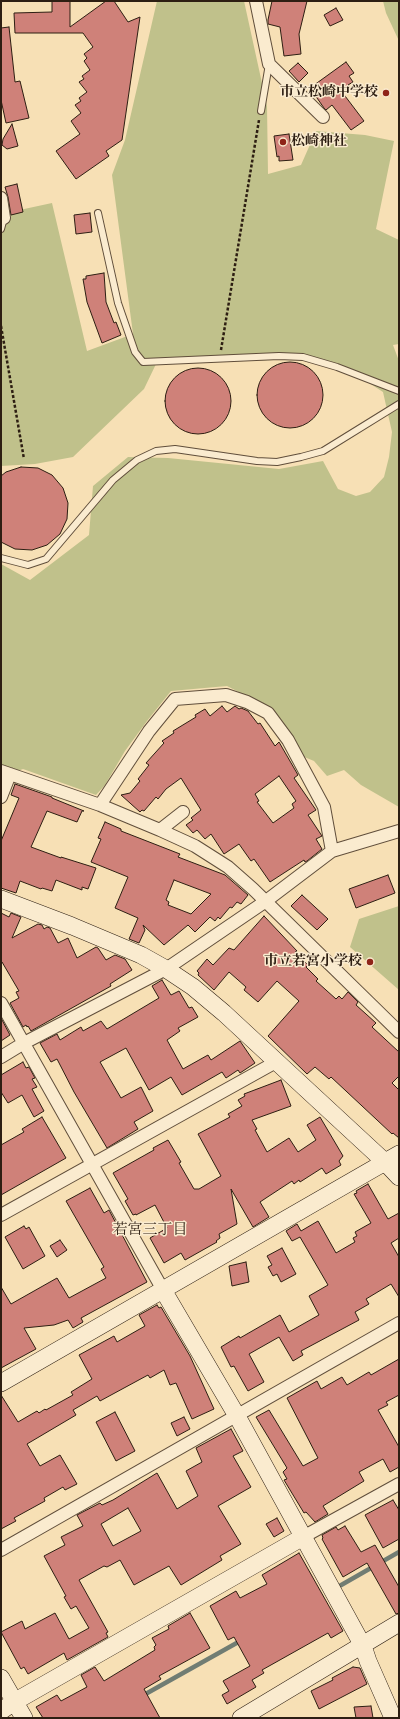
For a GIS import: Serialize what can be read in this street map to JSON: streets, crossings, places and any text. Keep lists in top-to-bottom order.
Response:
{
  "districts": ["若宮三丁目"],
  "places": ["市立松崎中学校", "松崎神社", "市立若宮小学校"]
}
